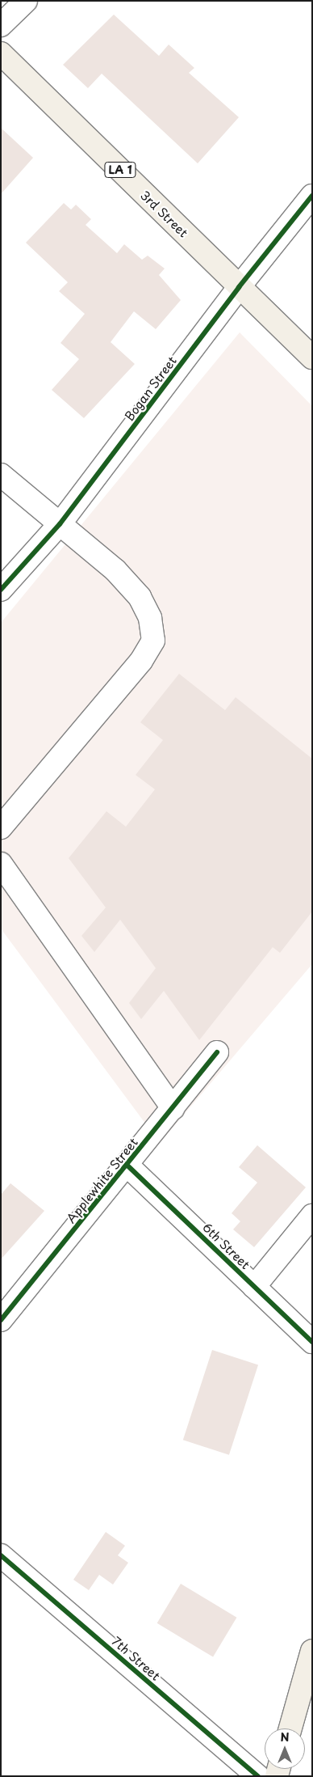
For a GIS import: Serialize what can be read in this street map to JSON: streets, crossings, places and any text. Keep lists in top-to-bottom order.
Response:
{
  "streets": {
    "main road": ["LA 1", "3rd Street"],
    "street": [
      "Bogan Street",
      "Applewhite Street",
      "6th Street",
      "7th Street"
    ]
  },
  "crossings": [
    ["3rd Street", "Bogan Street"],
    ["Applewhite Street", "6th Street"]
  ],
  "north": "top"
}
